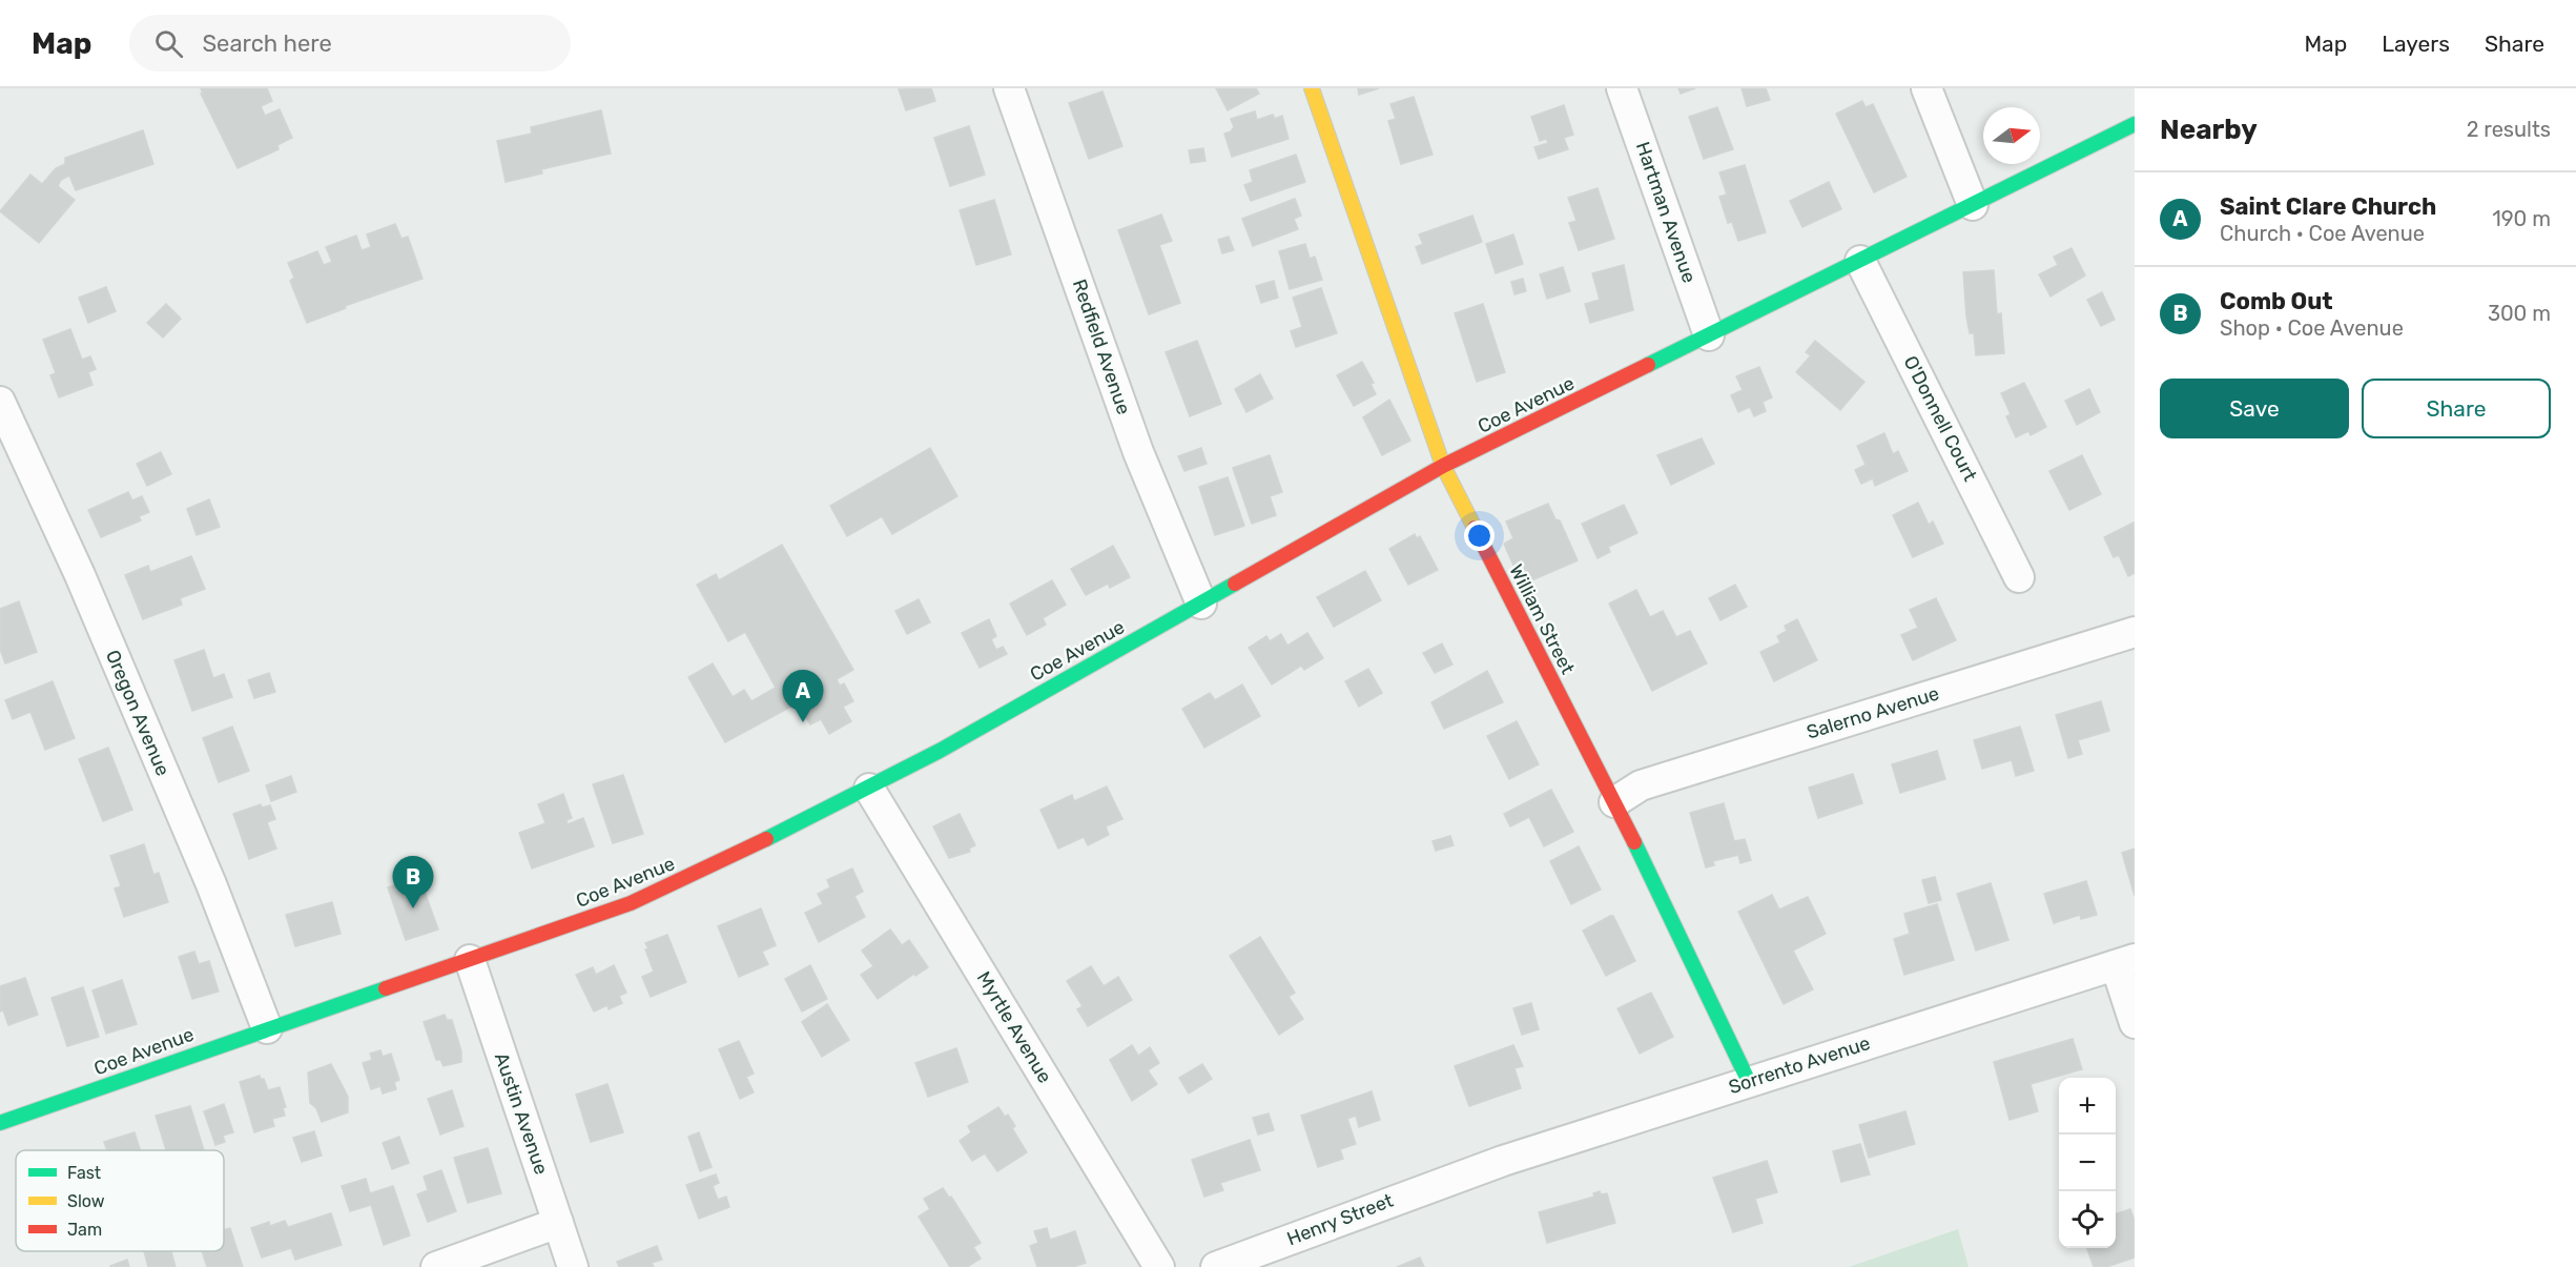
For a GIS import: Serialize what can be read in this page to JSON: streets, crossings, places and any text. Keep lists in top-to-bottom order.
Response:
{
  "streets": {
    "street": [
      "Hartman Avenue",
      "Redfield Avenue",
      "Coe Avenue",
      "O'Donnell Court",
      "William Street",
      "Oregon Avenue",
      "Salerno Avenue",
      "Myrtle Avenue",
      "Sorrento Avenue",
      "Austin Avenue",
      "Henry Street"
    ]
  },
  "crossings": [
    ["Hartman Avenue", "Coe Avenue"],
    ["Redfield Avenue", "Coe Avenue"],
    ["Coe Avenue", "O'Donnell Court"],
    ["Coe Avenue", "William Street"],
    ["Coe Avenue", "Oregon Avenue"],
    ["Coe Avenue", "Myrtle Avenue"],
    ["Coe Avenue", "Austin Avenue"],
    ["William Street", "Salerno Avenue"],
    ["William Street", "Sorrento Avenue"],
    ["Sorrento Avenue", "Henry Street"]
  ],
  "legend": ["Fast", "Slow", "Jam"],
  "north": "right",
  "page": {
    "header": "Map",
    "search": "Search here",
    "nav": ["Map", "Layers", "Share"],
    "heading": ["Nearby", "2 results"],
    "list": [
      {
        "mark": "A",
        "name": "Saint Clare Church",
        "note": "Church · Coe Avenue",
        "value": "190 m"
      },
      {
        "mark": "B",
        "name": "Comb Out",
        "note": "Shop · Coe Avenue",
        "value": "300 m"
      }
    ],
    "buttons": ["Save", "Share"],
    "pins": ["A", "B"],
    "map_buttons": ["+", "−"]
  }
}
